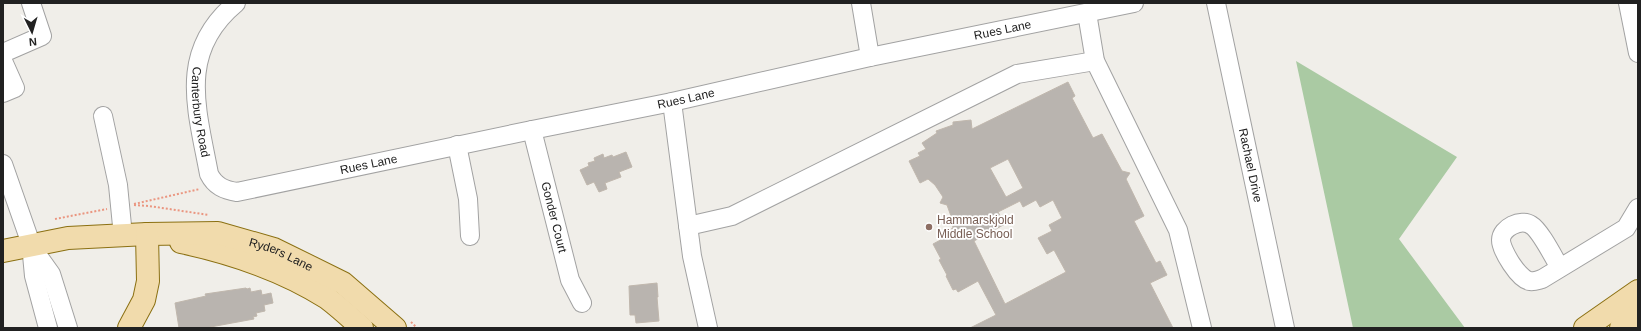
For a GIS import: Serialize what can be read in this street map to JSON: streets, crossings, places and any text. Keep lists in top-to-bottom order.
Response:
{
  "streets": {
    "main road": ["Ryders Lane"],
    "street": [
      "Rues Lane",
      "Canterbury Road",
      "Rachael Drive",
      "Gonder Court"
    ]
  },
  "crossings": [
    ["Rues Lane", "Canterbury Road"],
    ["Rues Lane", "Gonder Court"]
  ],
  "places": ["Hammarskjold Middle School"],
  "north": "bottom"
}
